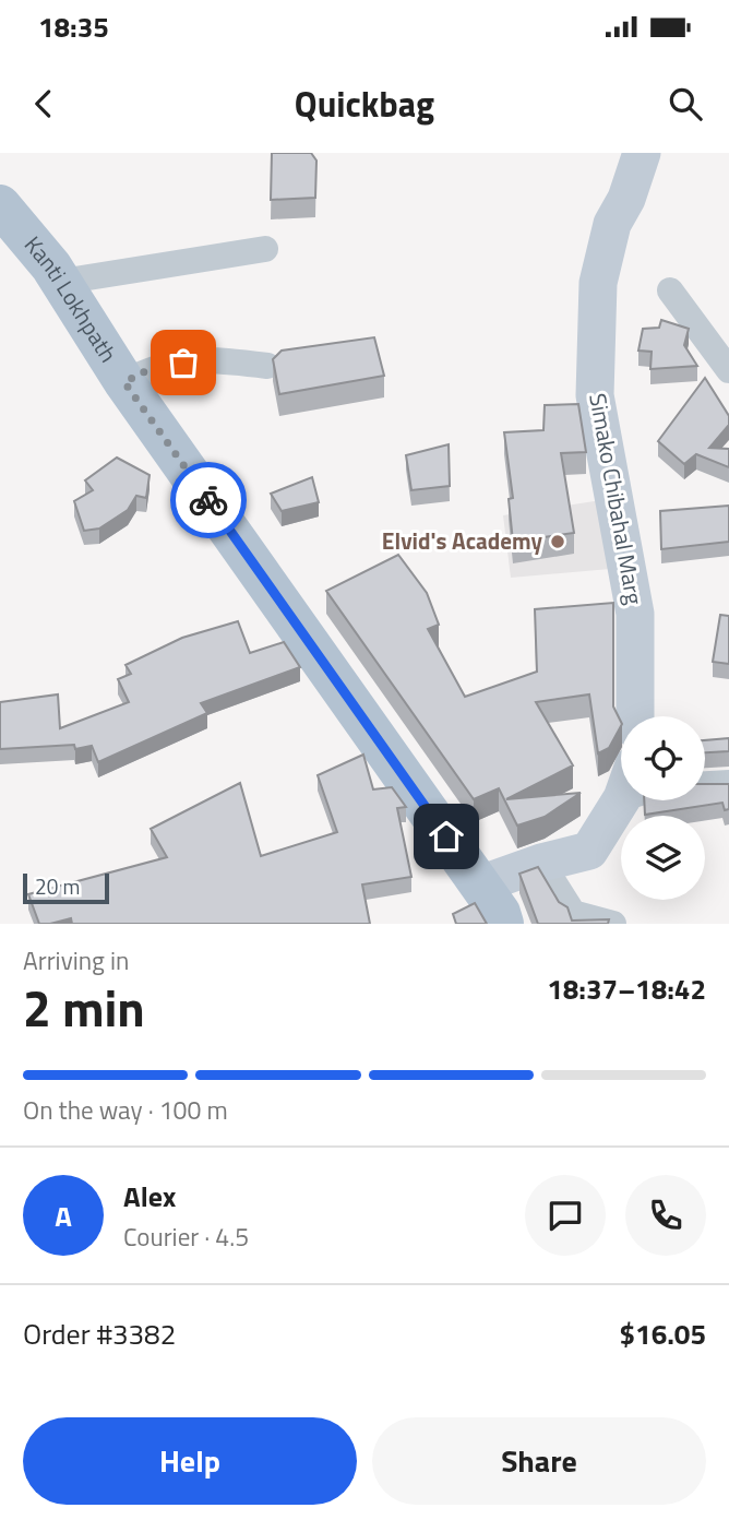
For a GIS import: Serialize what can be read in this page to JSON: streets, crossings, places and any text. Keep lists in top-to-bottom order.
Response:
{
  "streets": {
    "main road": ["Kanti Lokhpath", "Simako Chibahal Marg"]
  },
  "places": ["Elvid's Academy"],
  "scale_bar": "20 m",
  "page": {
    "status": "18:35",
    "header": "Quickbag",
    "scale": "20 m",
    "heading": ["2 min", "Arriving in", "18:37–18:42"],
    "panel": [
      "Alex",
      "Courier · 4.5",
      "Order #3382",
      "$16.05"
    ],
    "bar": "On the way · 100 m",
    "round": "A",
    "buttons": ["Help", "Share"]
  }
}
